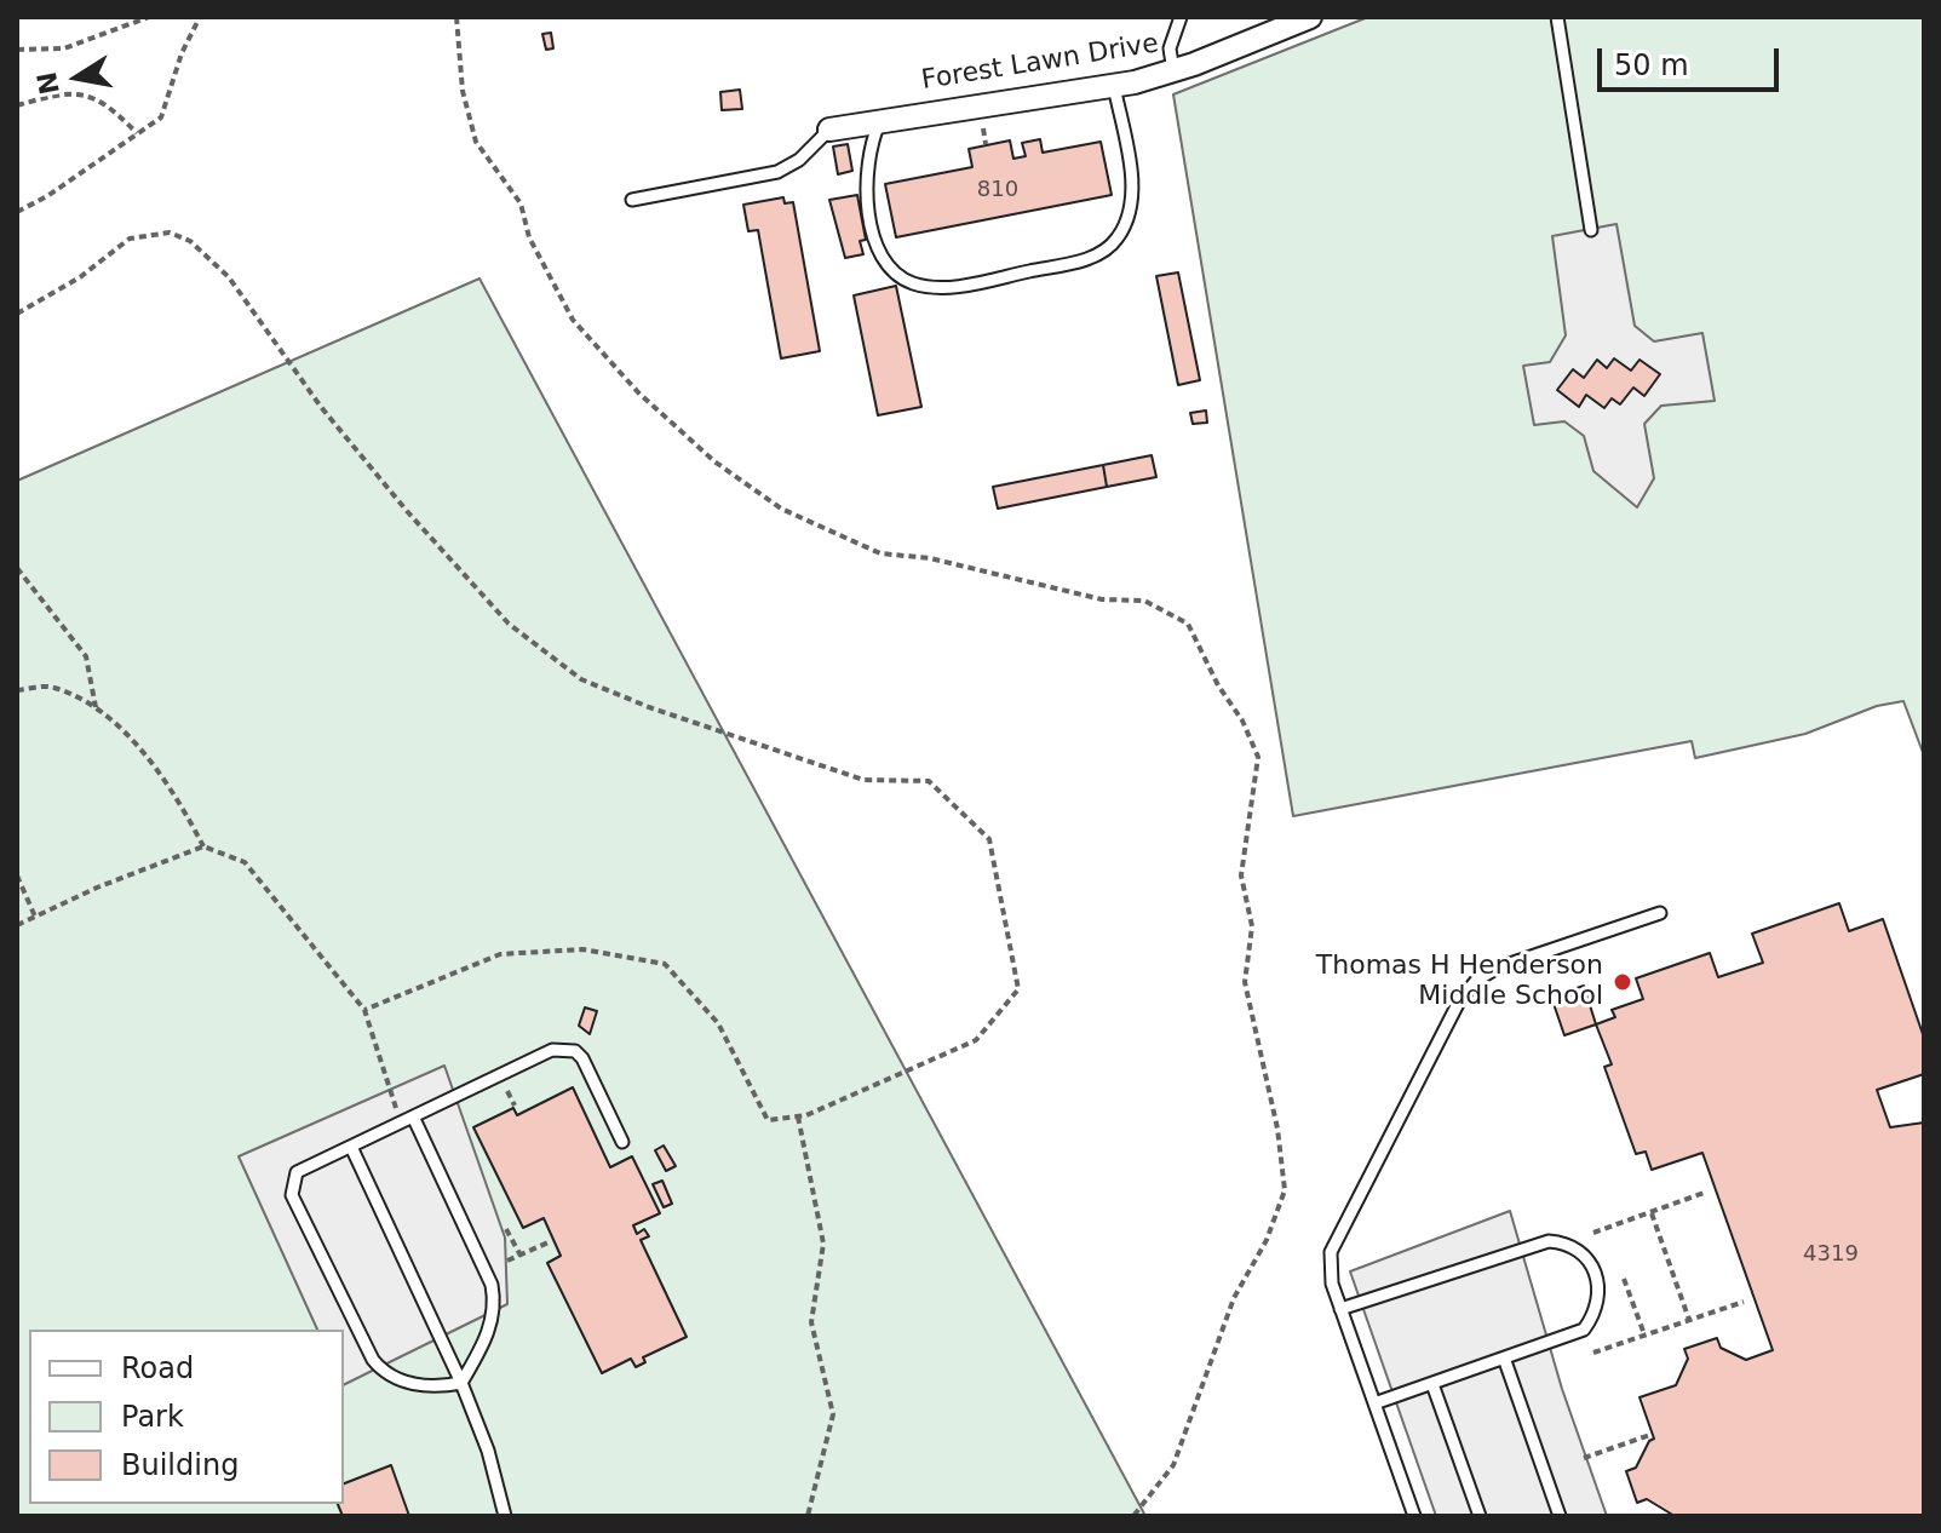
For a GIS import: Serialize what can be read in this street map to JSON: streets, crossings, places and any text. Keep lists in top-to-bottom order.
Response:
{
  "streets": {
    "street": ["Forest Lawn Drive"]
  },
  "places": ["Thomas H Henderson Middle School"],
  "house_numbers": ["810", "4319"],
  "legend": ["Road", "Park", "Building"],
  "scale_bar": "50 m",
  "north": "left"
}
